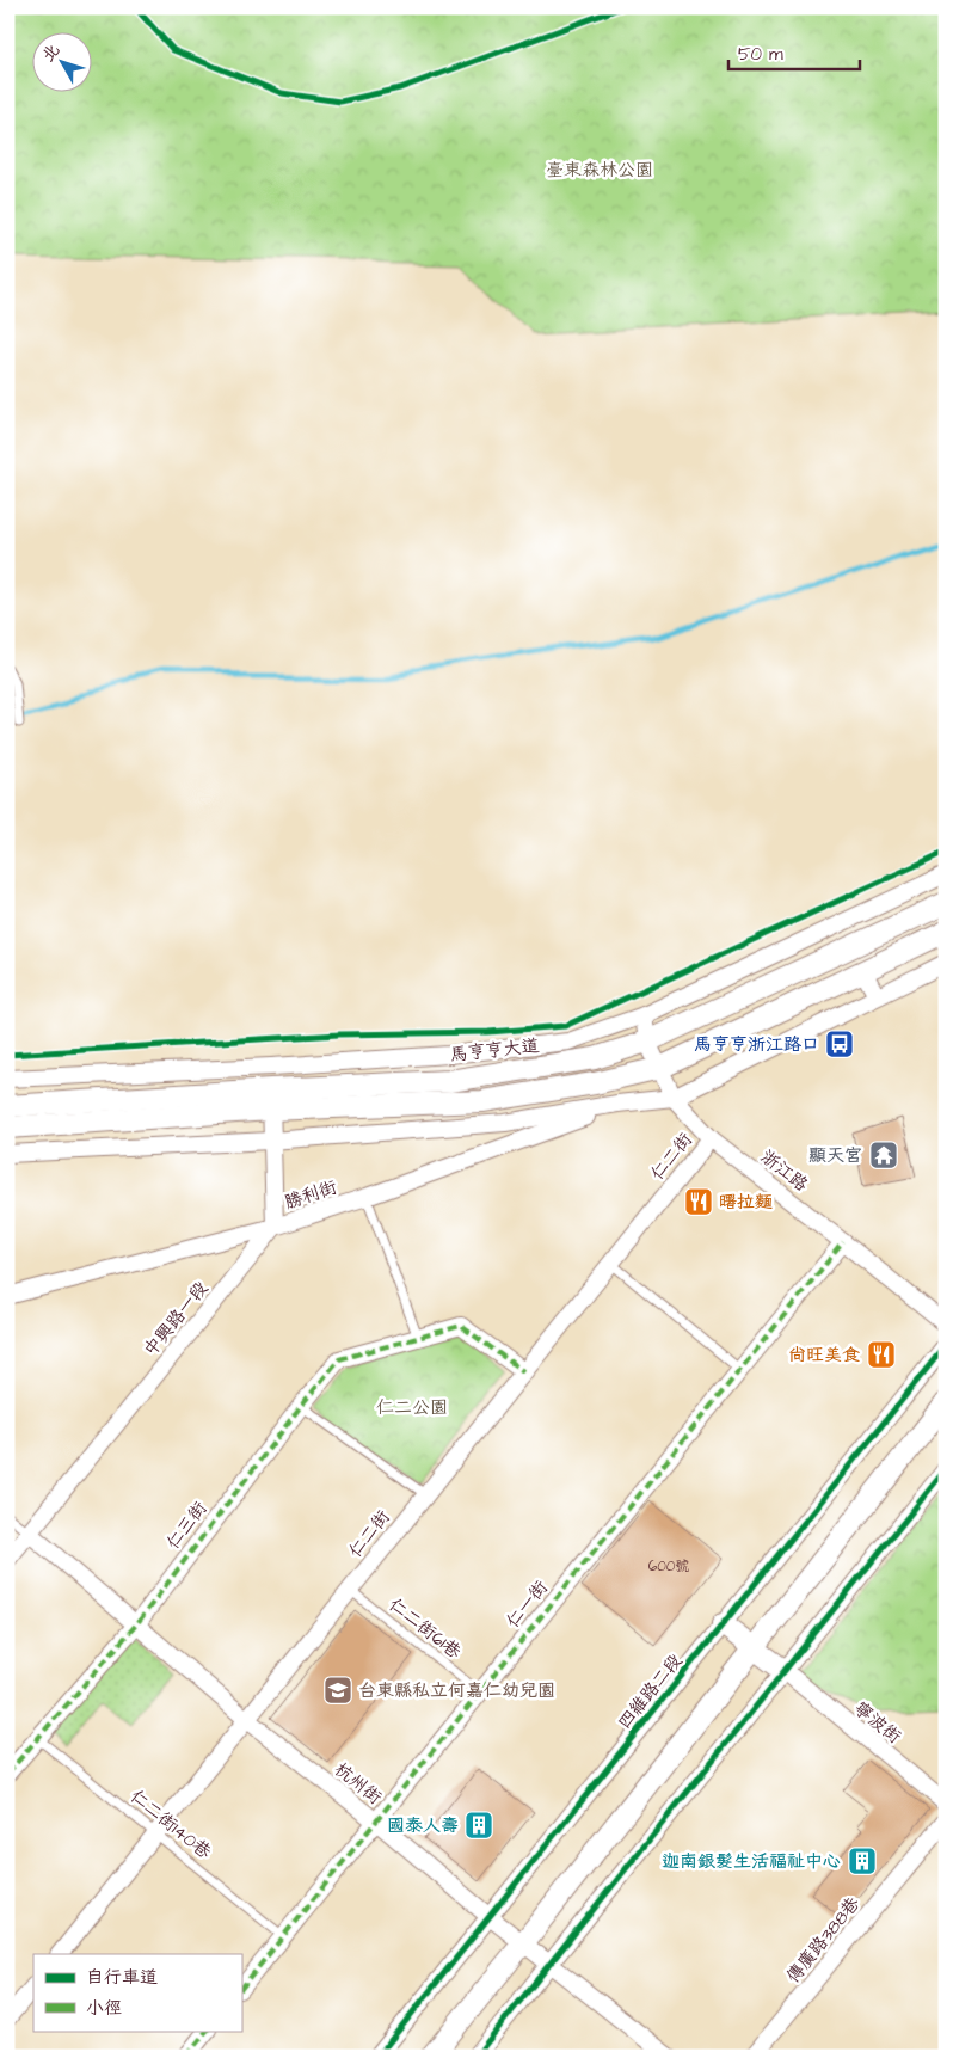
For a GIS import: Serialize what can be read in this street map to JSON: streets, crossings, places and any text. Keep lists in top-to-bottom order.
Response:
{
  "streets": {
    "street": [
      "馬亨亨大道",
      "仁二街",
      "浙江路",
      "勝利街",
      "中興路一段",
      "仁三街",
      "仁一街",
      "四維路二段",
      "寧波街",
      "杭州街",
      "傳廣路388巷"
    ],
    "lane": ["仁二街61巷", "仁二街140巷"]
  },
  "crossings": [
    ["馬亨亨大道", "浙江路"],
    ["仁二街", "浙江路"],
    ["仁二街", "仁三街"],
    ["仁二街", "仁二街61巷"],
    ["仁二街", "杭州街"],
    ["仁二街", "仁二街140巷"],
    ["浙江路", "仁一街"],
    ["勝利街", "中興路一段"],
    ["中興路一段", "杭州街"],
    ["仁三街", "杭州街"],
    ["仁三街", "仁二街140巷"],
    ["仁一街", "仁二街61巷"],
    ["仁一街", "杭州街"],
    ["仁一街", "仁二街140巷"],
    ["四維路二段", "杭州街"]
  ],
  "parks": ["臺東森林公園", "仁二公園"],
  "places": {
    "bus stop": ["馬亨亨浙江路口"],
    "temple": ["顯天宮"],
    "restaurant": ["曙拉麵", "尚旺美食"],
    "school or university": ["台東縣私立何嘉仁幼兒園"],
    "building": ["國泰人壽", "迦南銀髮生活福祉中心"]
  },
  "house_numbers": ["600號"],
  "legend": ["自行車道", "小徑"],
  "scale_bar": "50 m",
  "north": "top left"
}
